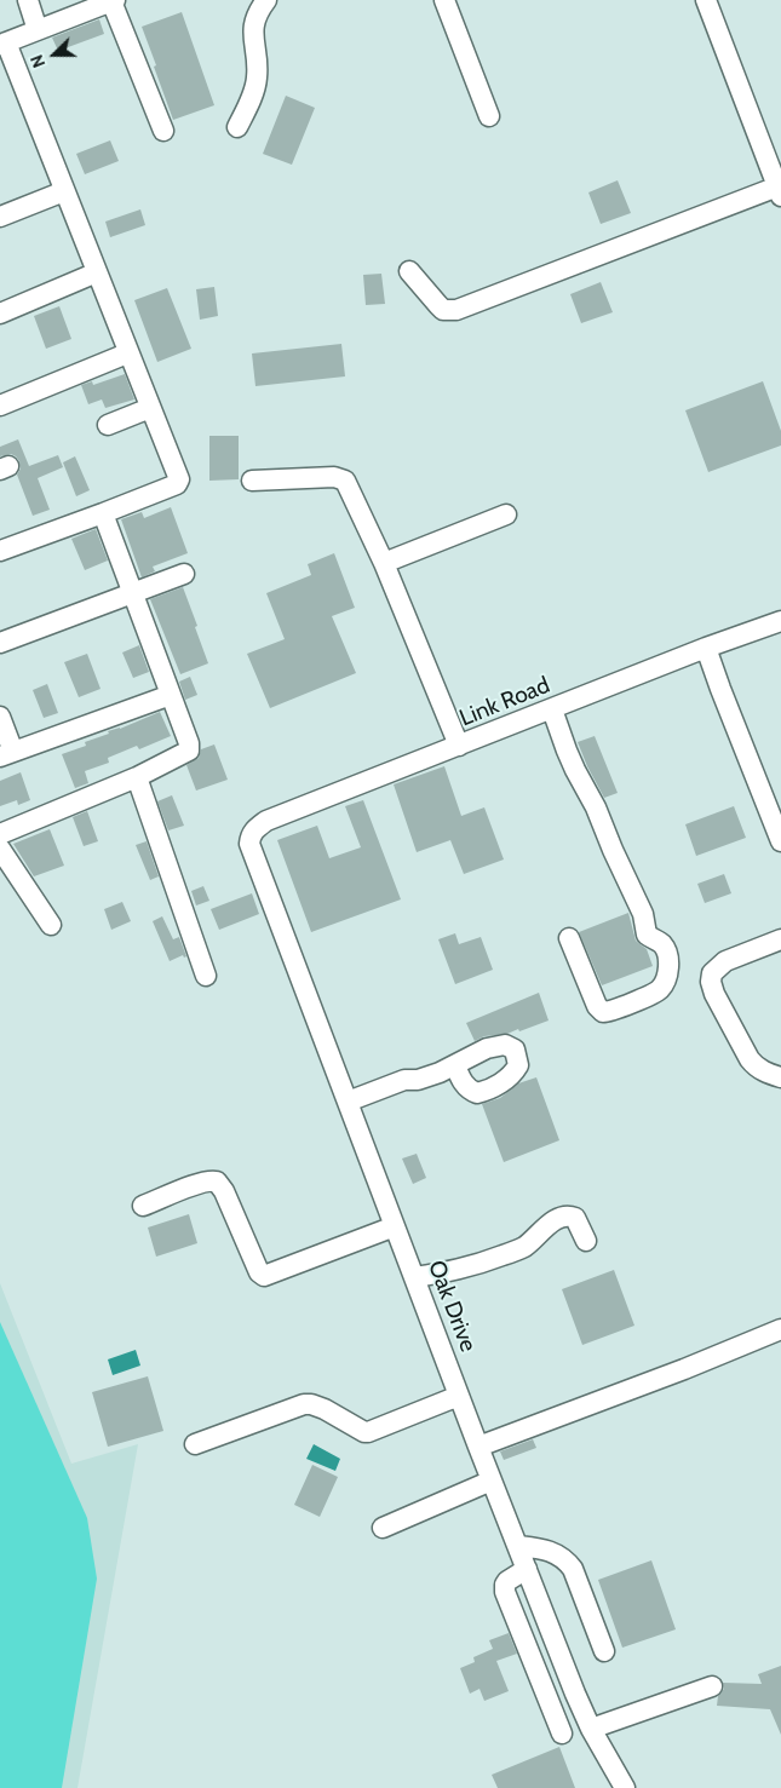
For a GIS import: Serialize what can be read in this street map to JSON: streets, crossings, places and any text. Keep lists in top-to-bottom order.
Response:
{
  "streets": {
    "street": ["Link Road", "Oak Drive"]
  },
  "crossings": [
    ["Link Road", "Oak Drive"]
  ],
  "north": "left"
}
